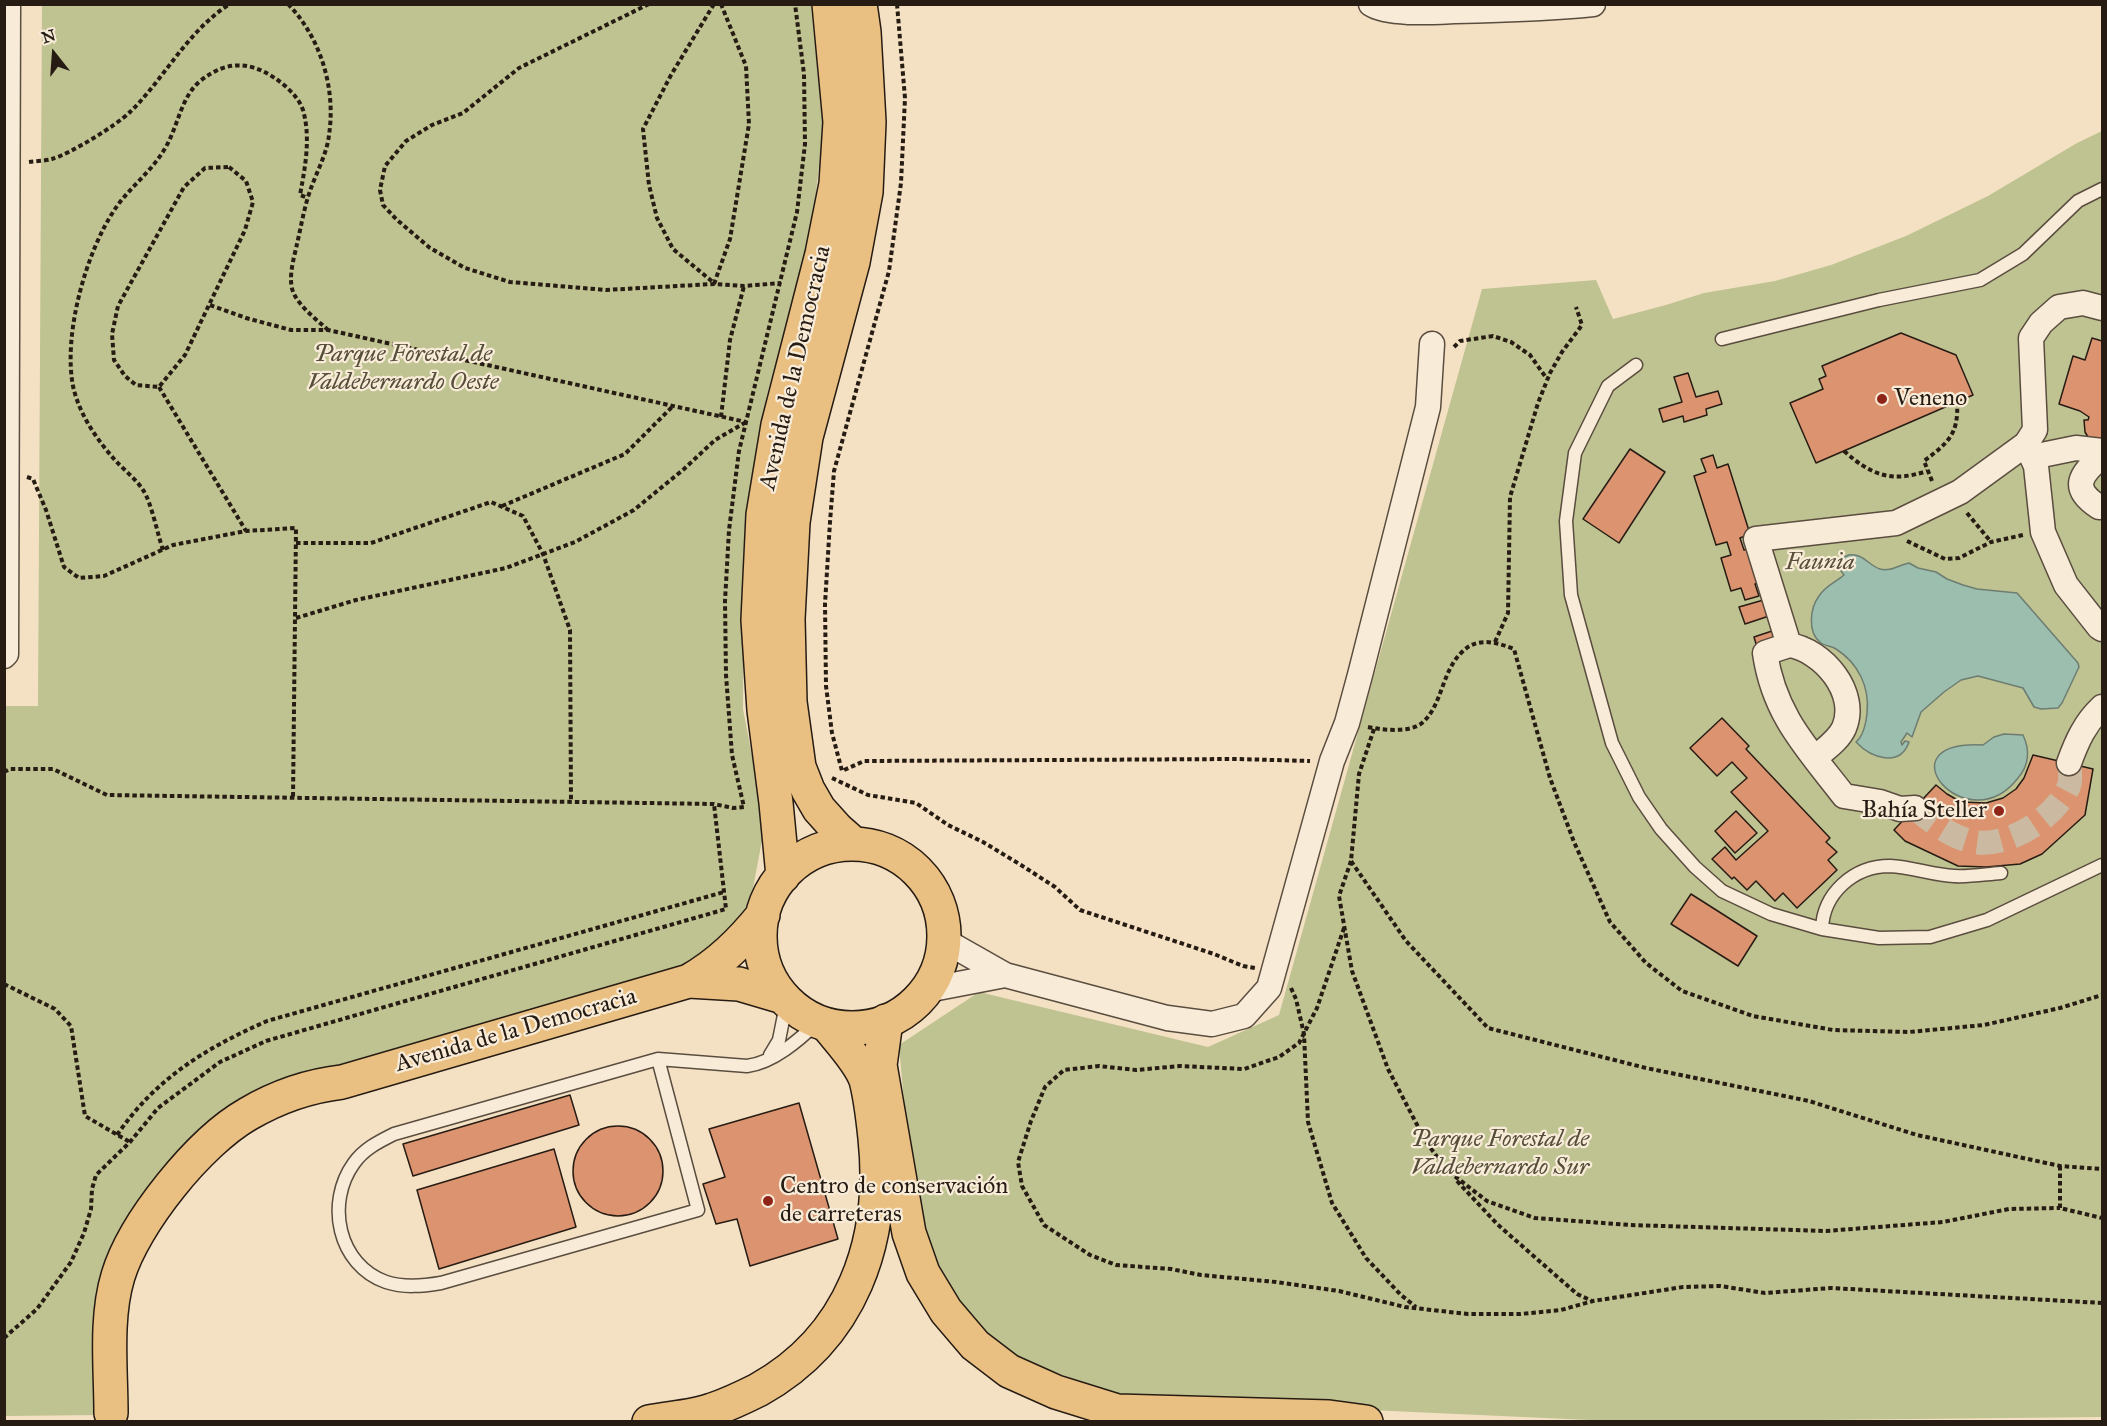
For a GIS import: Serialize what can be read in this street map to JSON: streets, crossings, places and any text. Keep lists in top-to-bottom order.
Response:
{
  "streets": {
    "main road": ["Avenida de la Democracia"]
  },
  "parks": ["Parque Forestal de Valdebernardo Oeste", "Faunia", "Parque Forestal de Valdebernardo Sur"],
  "places": ["Veneno", "Bahía Steller", "Centro de conservación de carreteras"],
  "north": "top"
}
